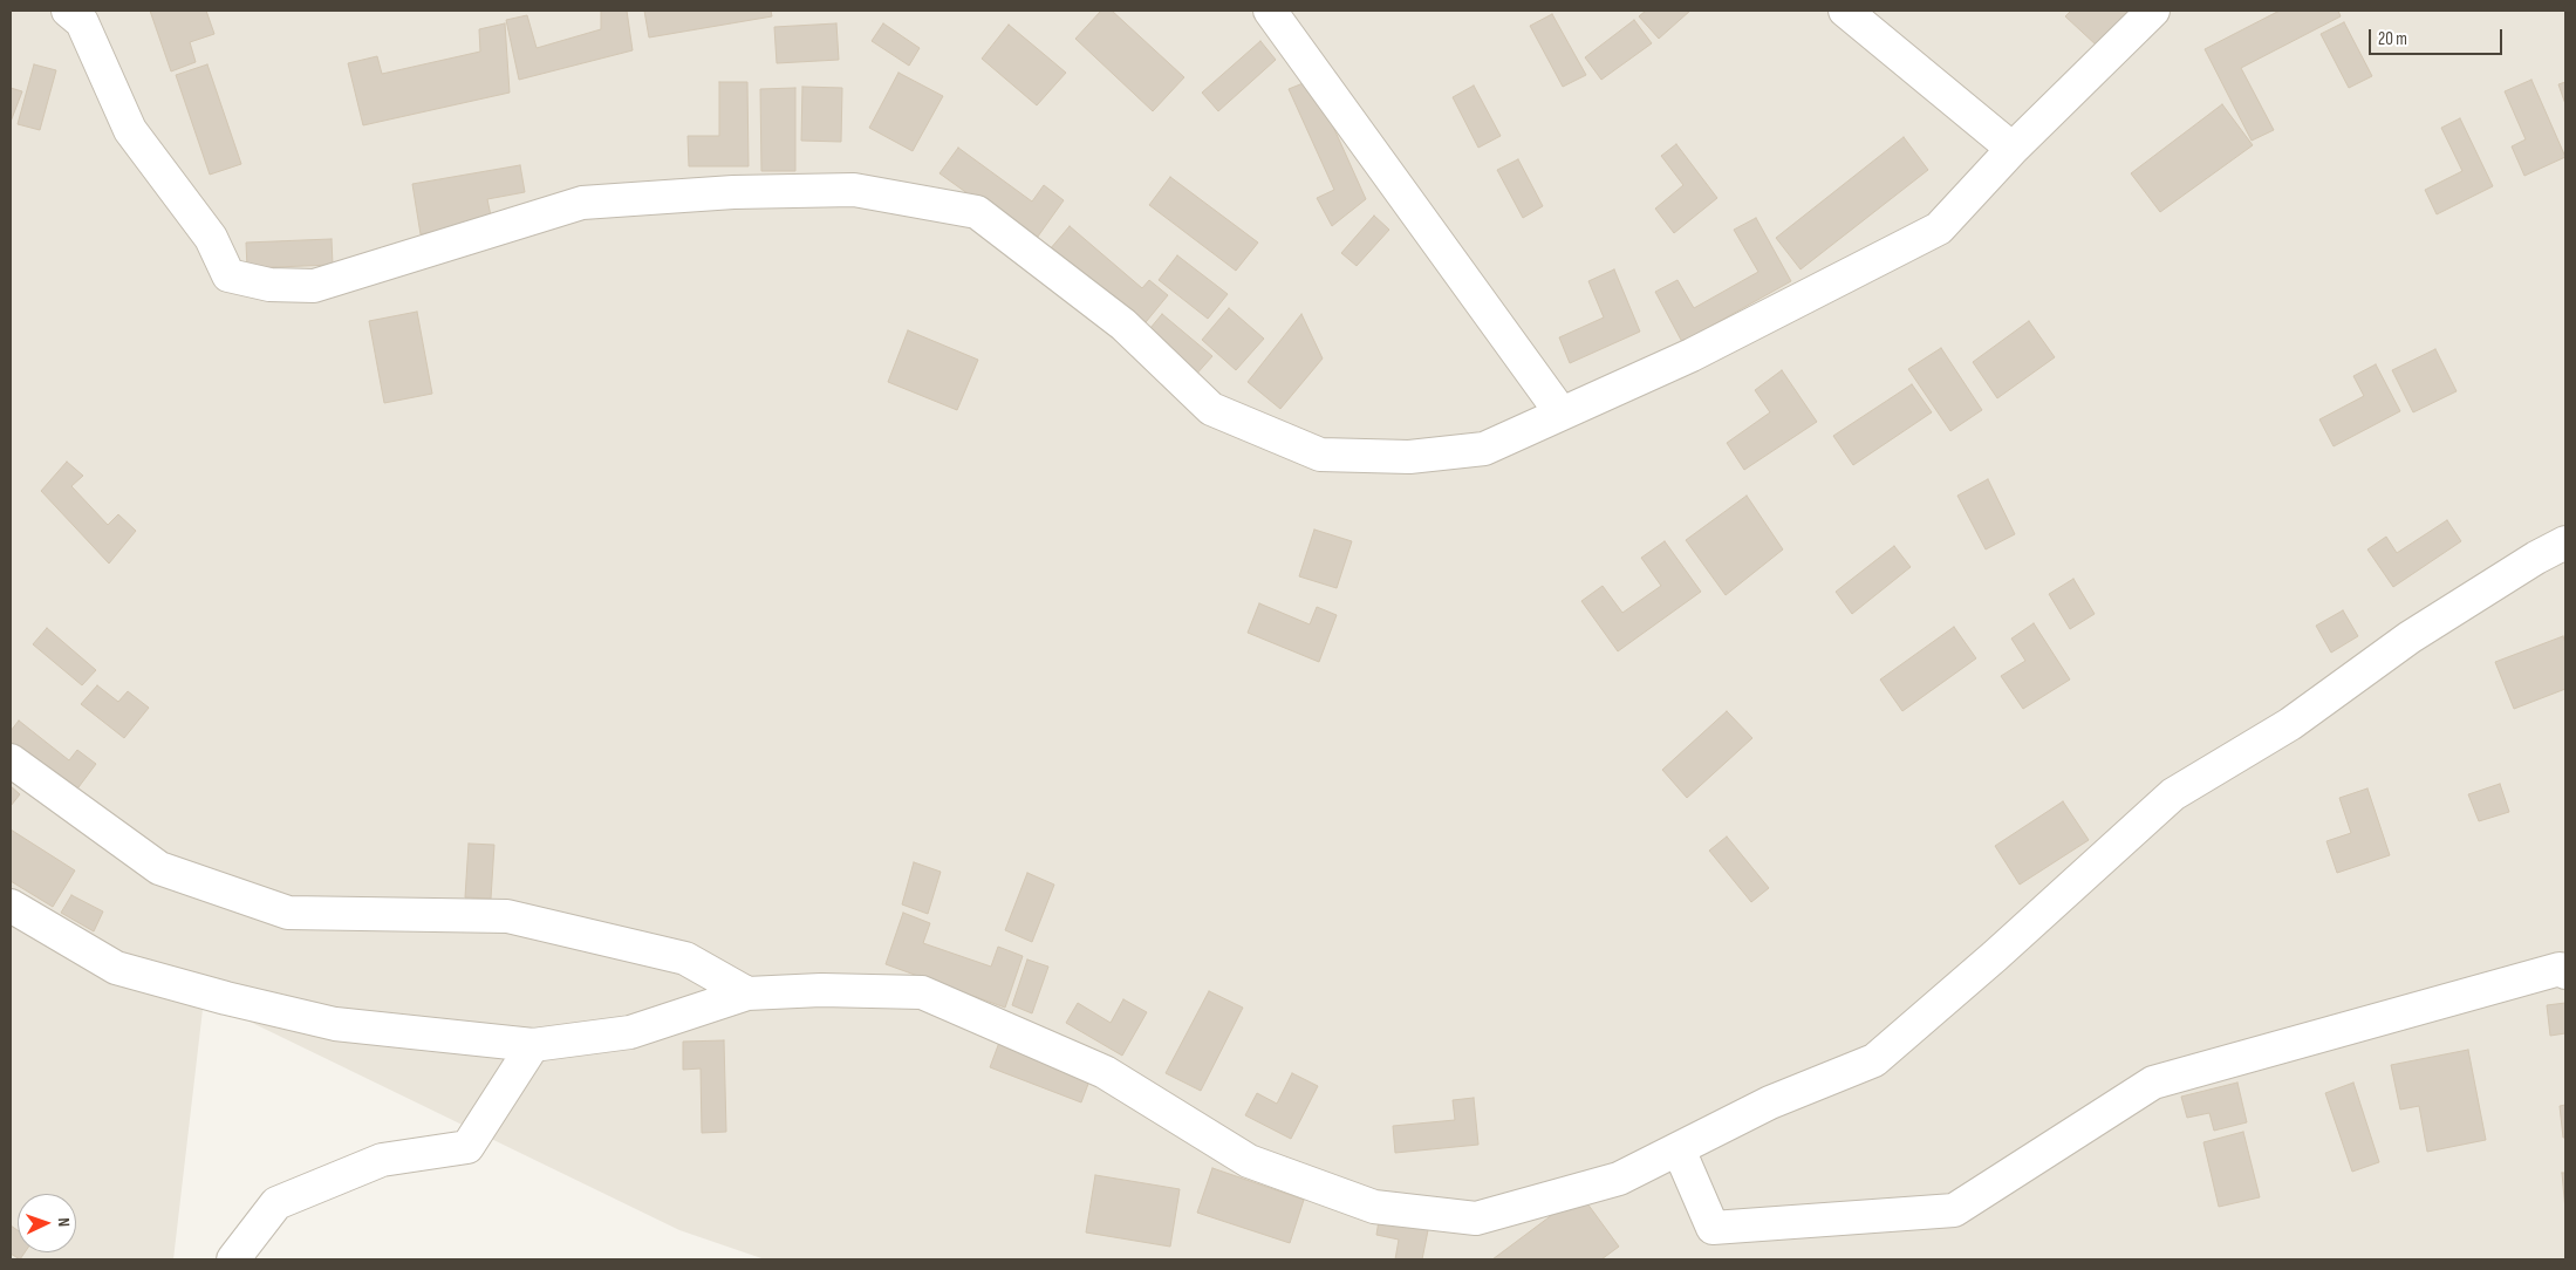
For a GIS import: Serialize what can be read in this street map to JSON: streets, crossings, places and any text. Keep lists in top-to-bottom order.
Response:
{
  "scale_bar": "20 m",
  "north": "right"
}
